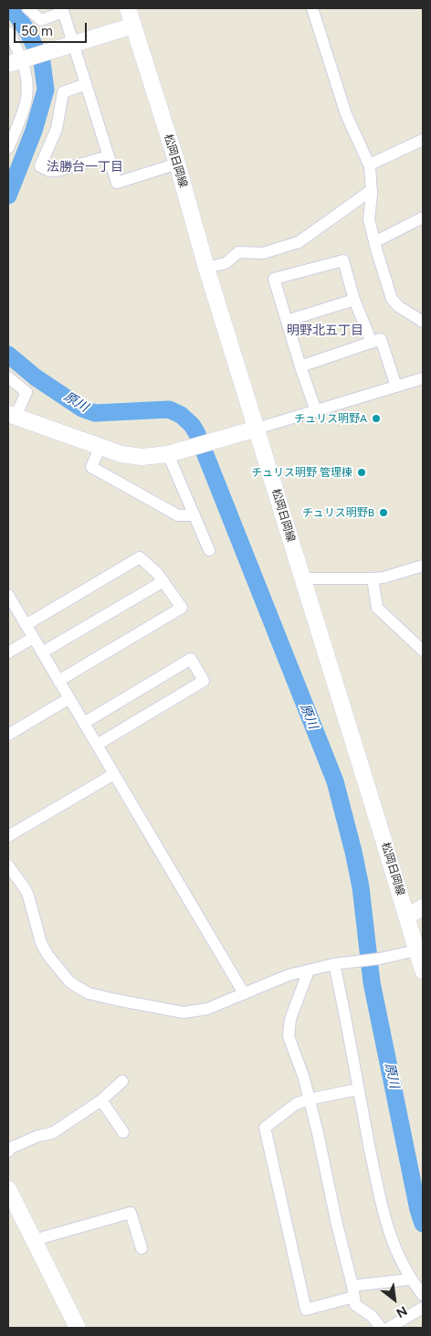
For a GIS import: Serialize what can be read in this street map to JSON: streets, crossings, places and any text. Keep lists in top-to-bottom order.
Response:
{
  "streets": {
    "main road": ["松岡日岡線"]
  },
  "districts": ["法勝台一丁目", "明野北五丁目"],
  "water": ["原川"],
  "places": ["チュリス明野A", "チュリス明野 管理棟", "チュリス明野B"],
  "scale_bar": "50 m",
  "north": "bottom right"
}
